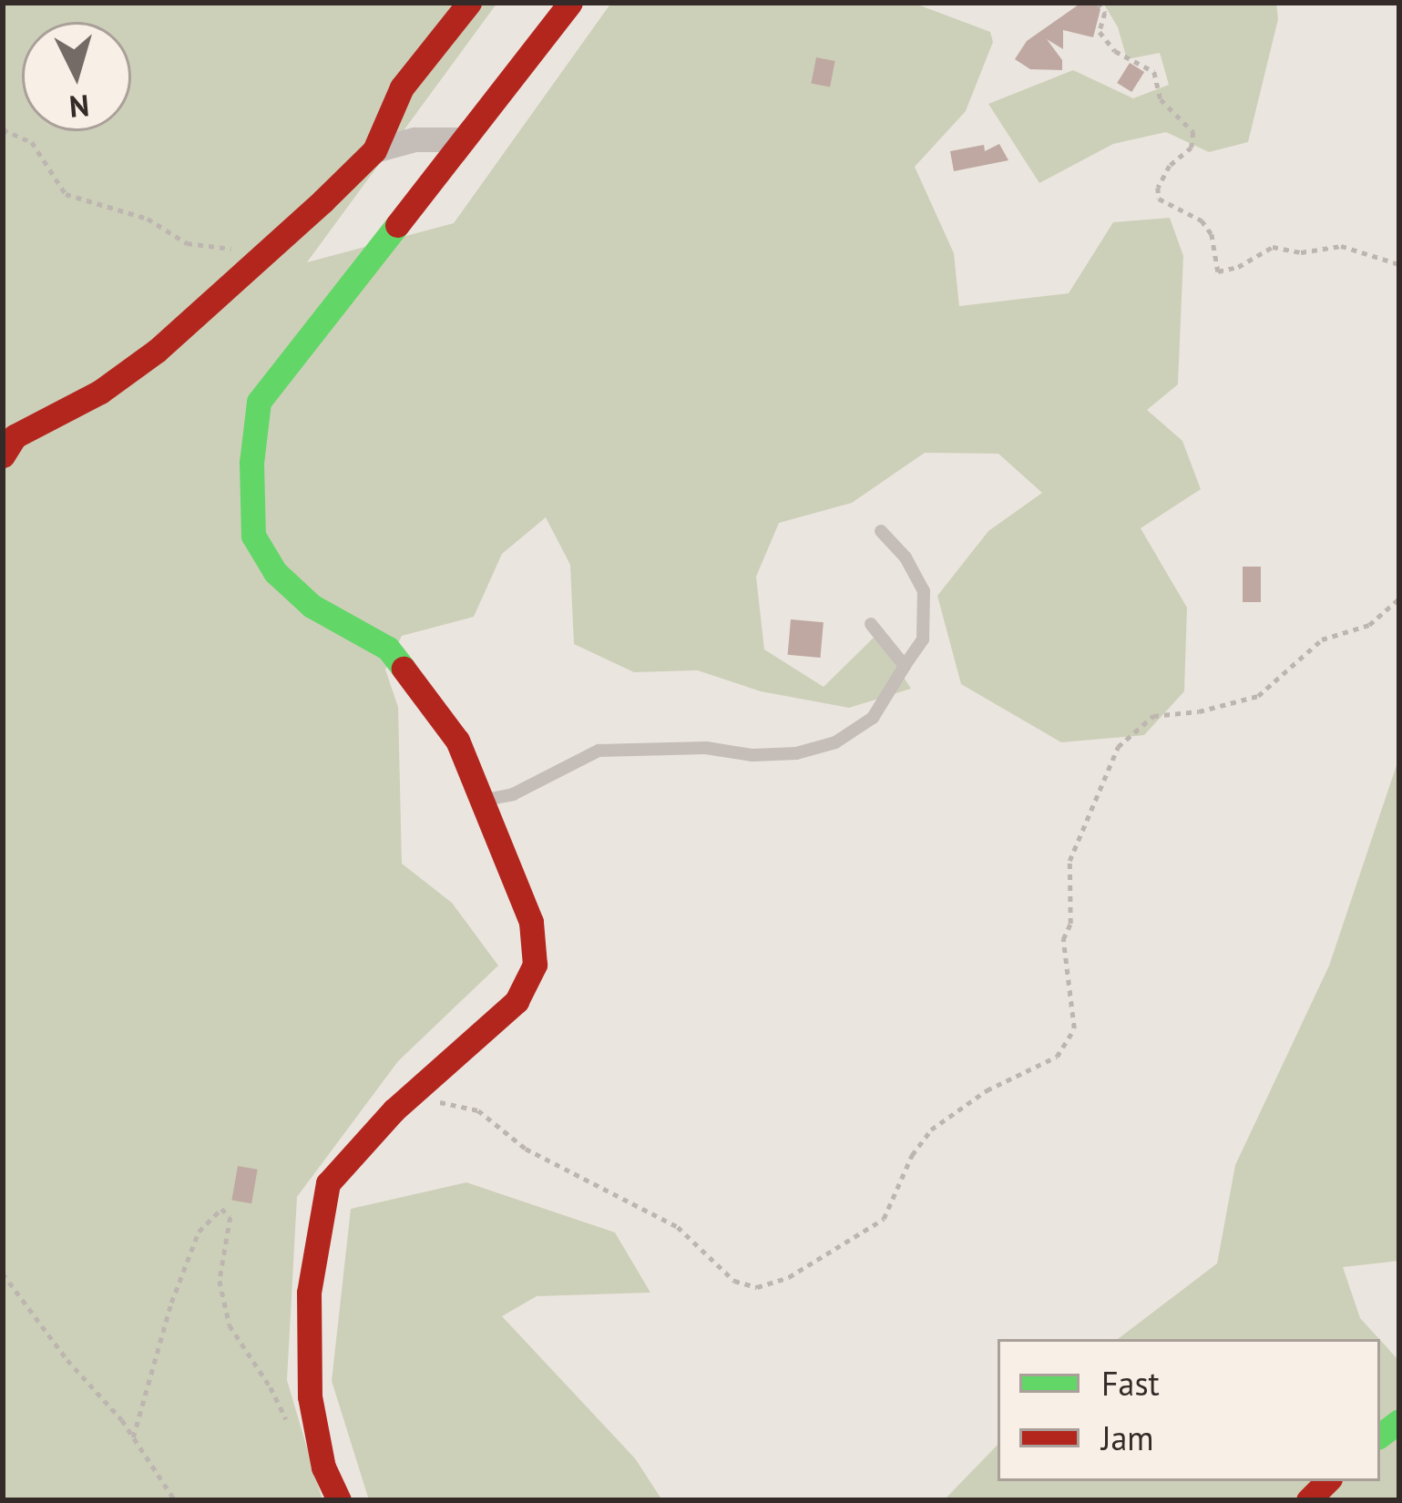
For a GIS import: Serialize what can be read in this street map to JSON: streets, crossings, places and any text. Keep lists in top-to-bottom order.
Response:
{
  "legend": ["Fast", "Jam"],
  "north": "bottom"
}
